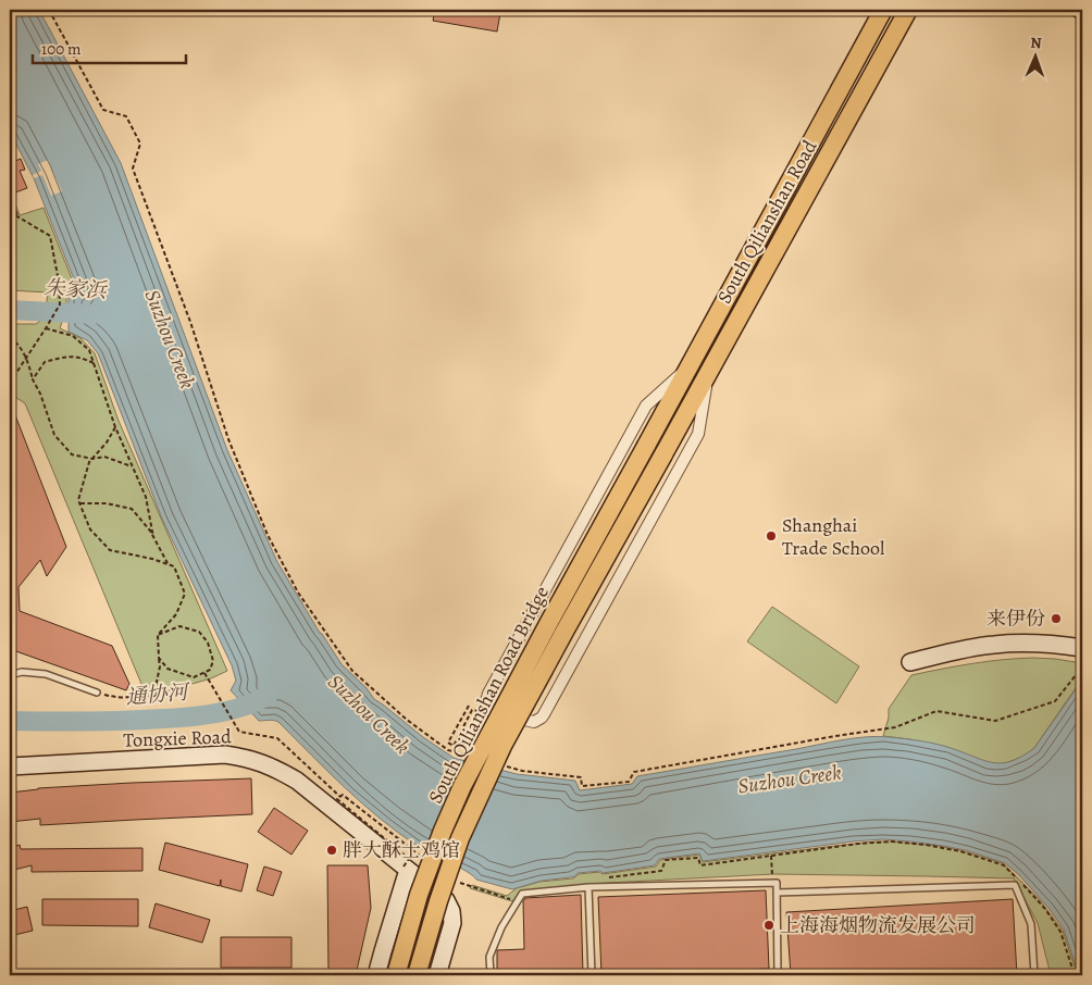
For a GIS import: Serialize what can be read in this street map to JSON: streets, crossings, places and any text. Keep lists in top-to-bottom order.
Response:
{
  "streets": {
    "main road": ["South Qilianshan Road", "South Qilianshan Road Bridge"],
    "street": ["Tongxie Road"]
  },
  "crossings": [
    ["South Qilianshan Road", "South Qilianshan Road Bridge"]
  ],
  "water": ["朱家浜", "Suzhou Creek", "通协河"],
  "places": [
    "Shanghai Trade School",
    "来伊份",
    "胖大酥士鸡馆",
    "上海海烟物流发展公司"
  ],
  "scale_bar": "100 m",
  "north": "top"
}
